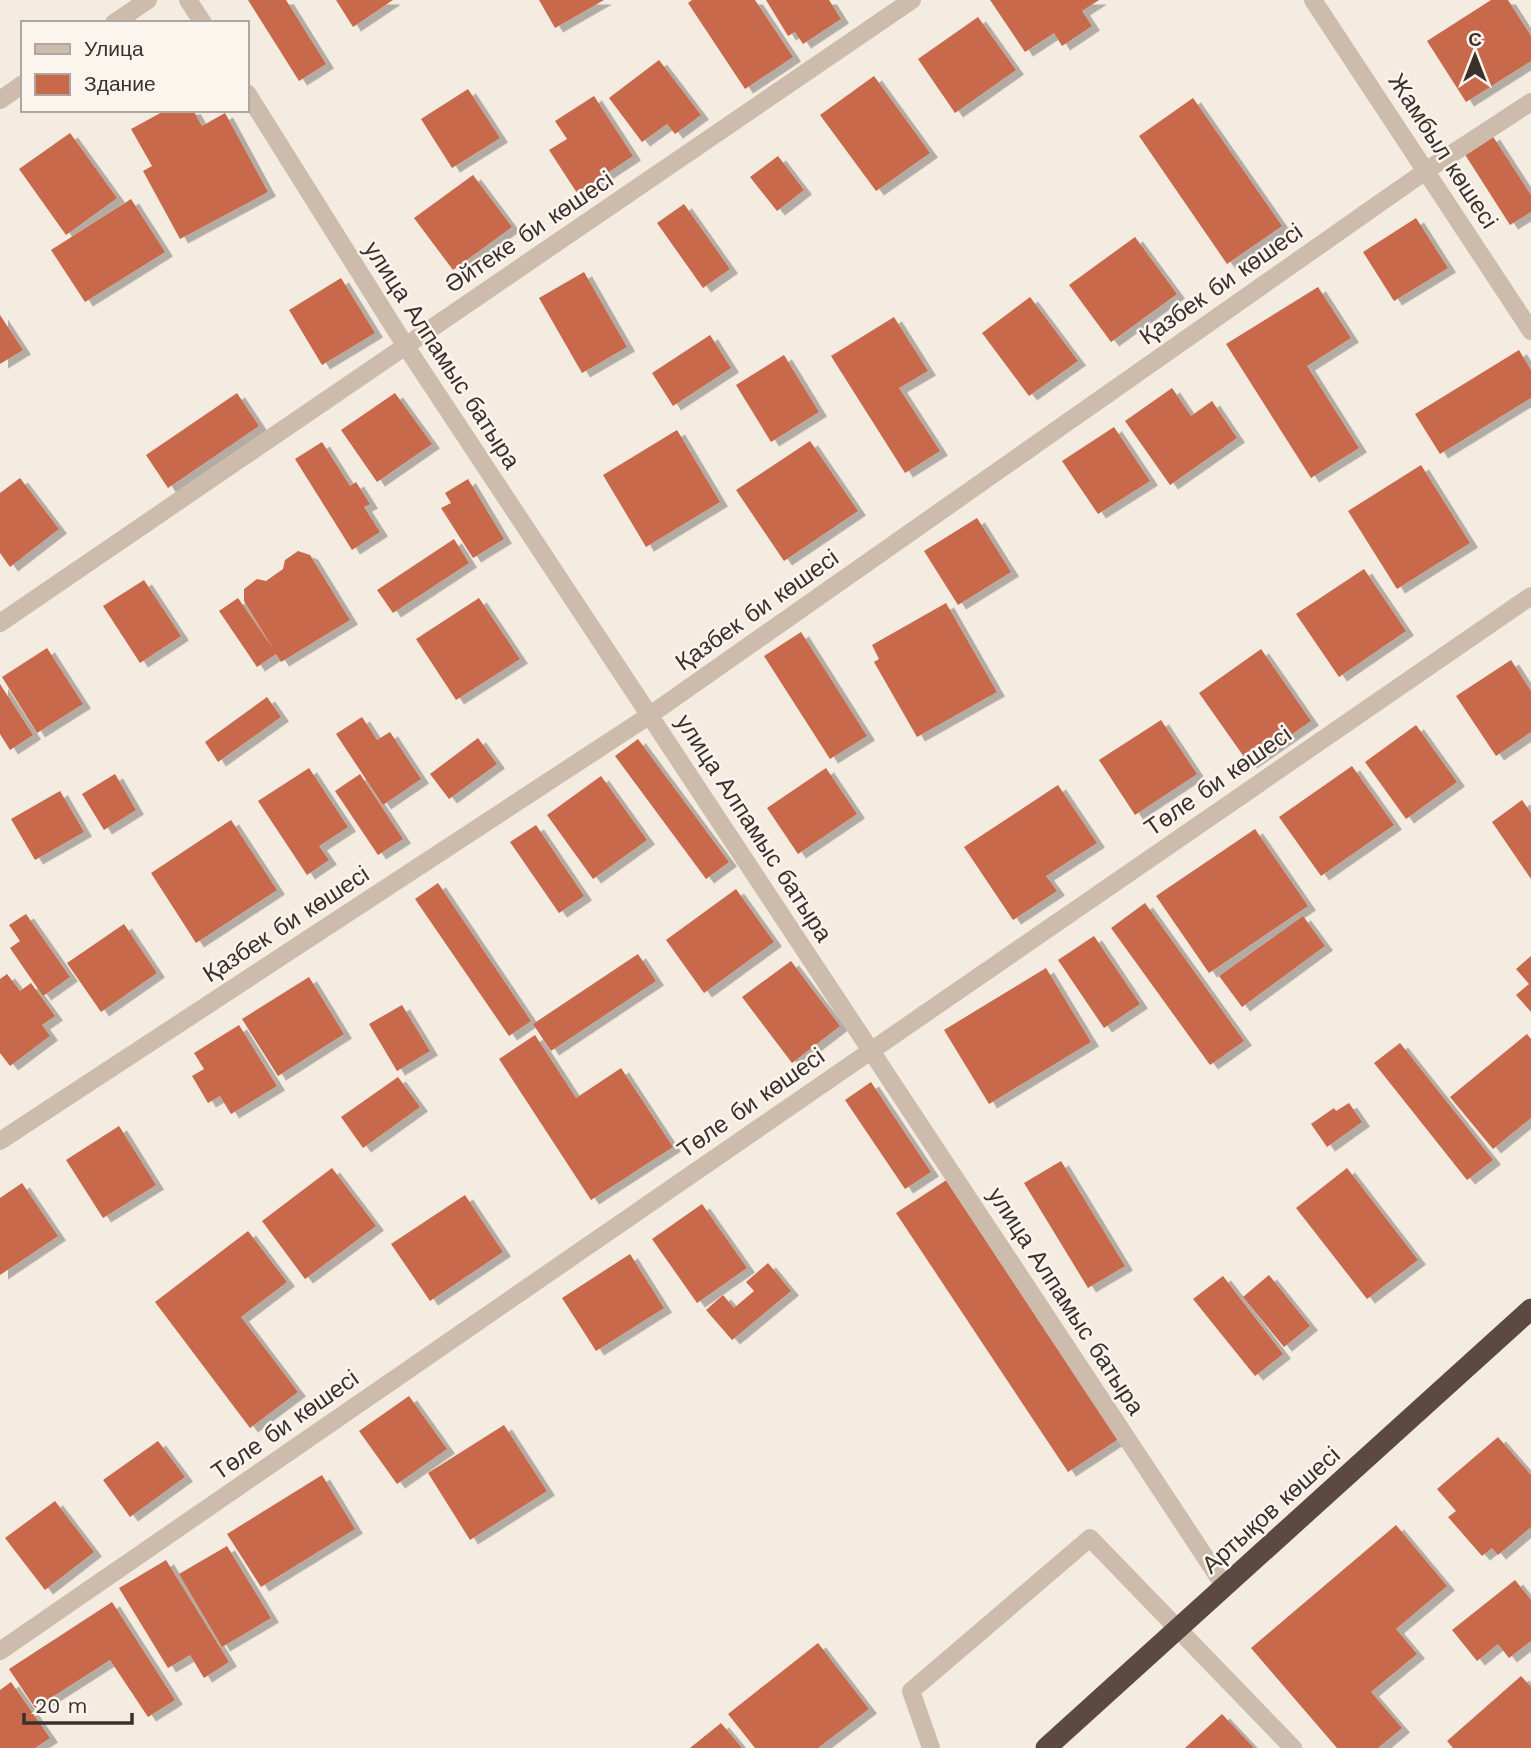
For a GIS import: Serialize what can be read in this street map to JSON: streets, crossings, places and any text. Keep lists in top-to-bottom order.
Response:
{
  "streets": {
    "highway": ["Артықов көшесі"],
    "street": [
      "Жамбыл көшесі",
      "Әйтеке би көшесі",
      "Қазбек би көшесі",
      "улица Алпамыс батыра",
      "Төле би көшесі"
    ]
  },
  "crossings": [
    ["Жамбыл көшесі", "Қазбек би көшесі"],
    ["Әйтеке би көшесі", "улица Алпамыс батыра"],
    ["Қазбек би көшесі", "улица Алпамыс батыра"],
    ["улица Алпамыс батыра", "Төле би көшесі"],
    ["улица Алпамыс батыра", "Артықов көшесі"]
  ],
  "legend": ["Улица", "Здание"],
  "scale_bar": "20 m",
  "north": "top"
}
